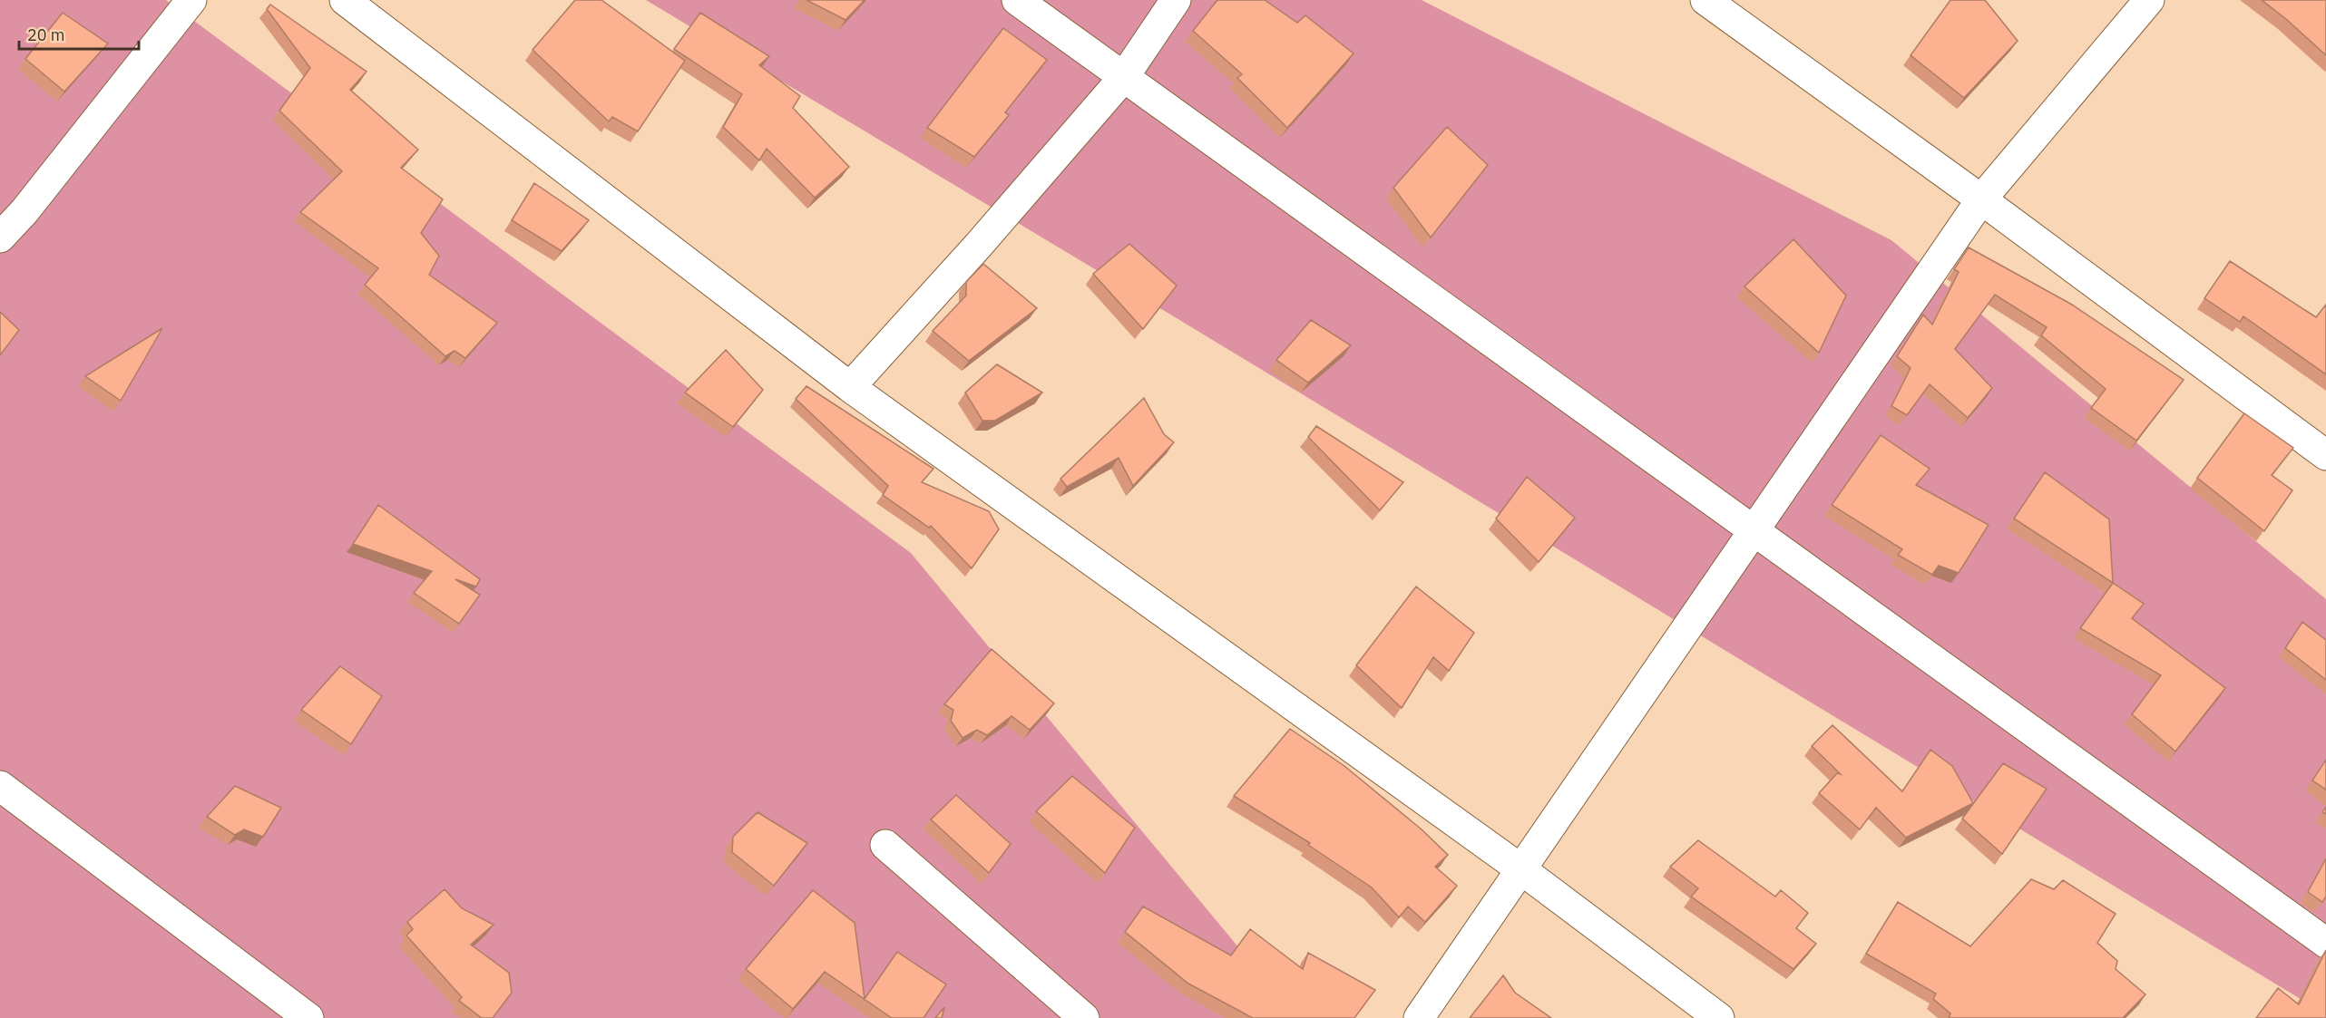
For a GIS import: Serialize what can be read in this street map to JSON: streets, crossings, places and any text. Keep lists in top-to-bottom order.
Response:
{
  "scale_bar": "20 m"
}
